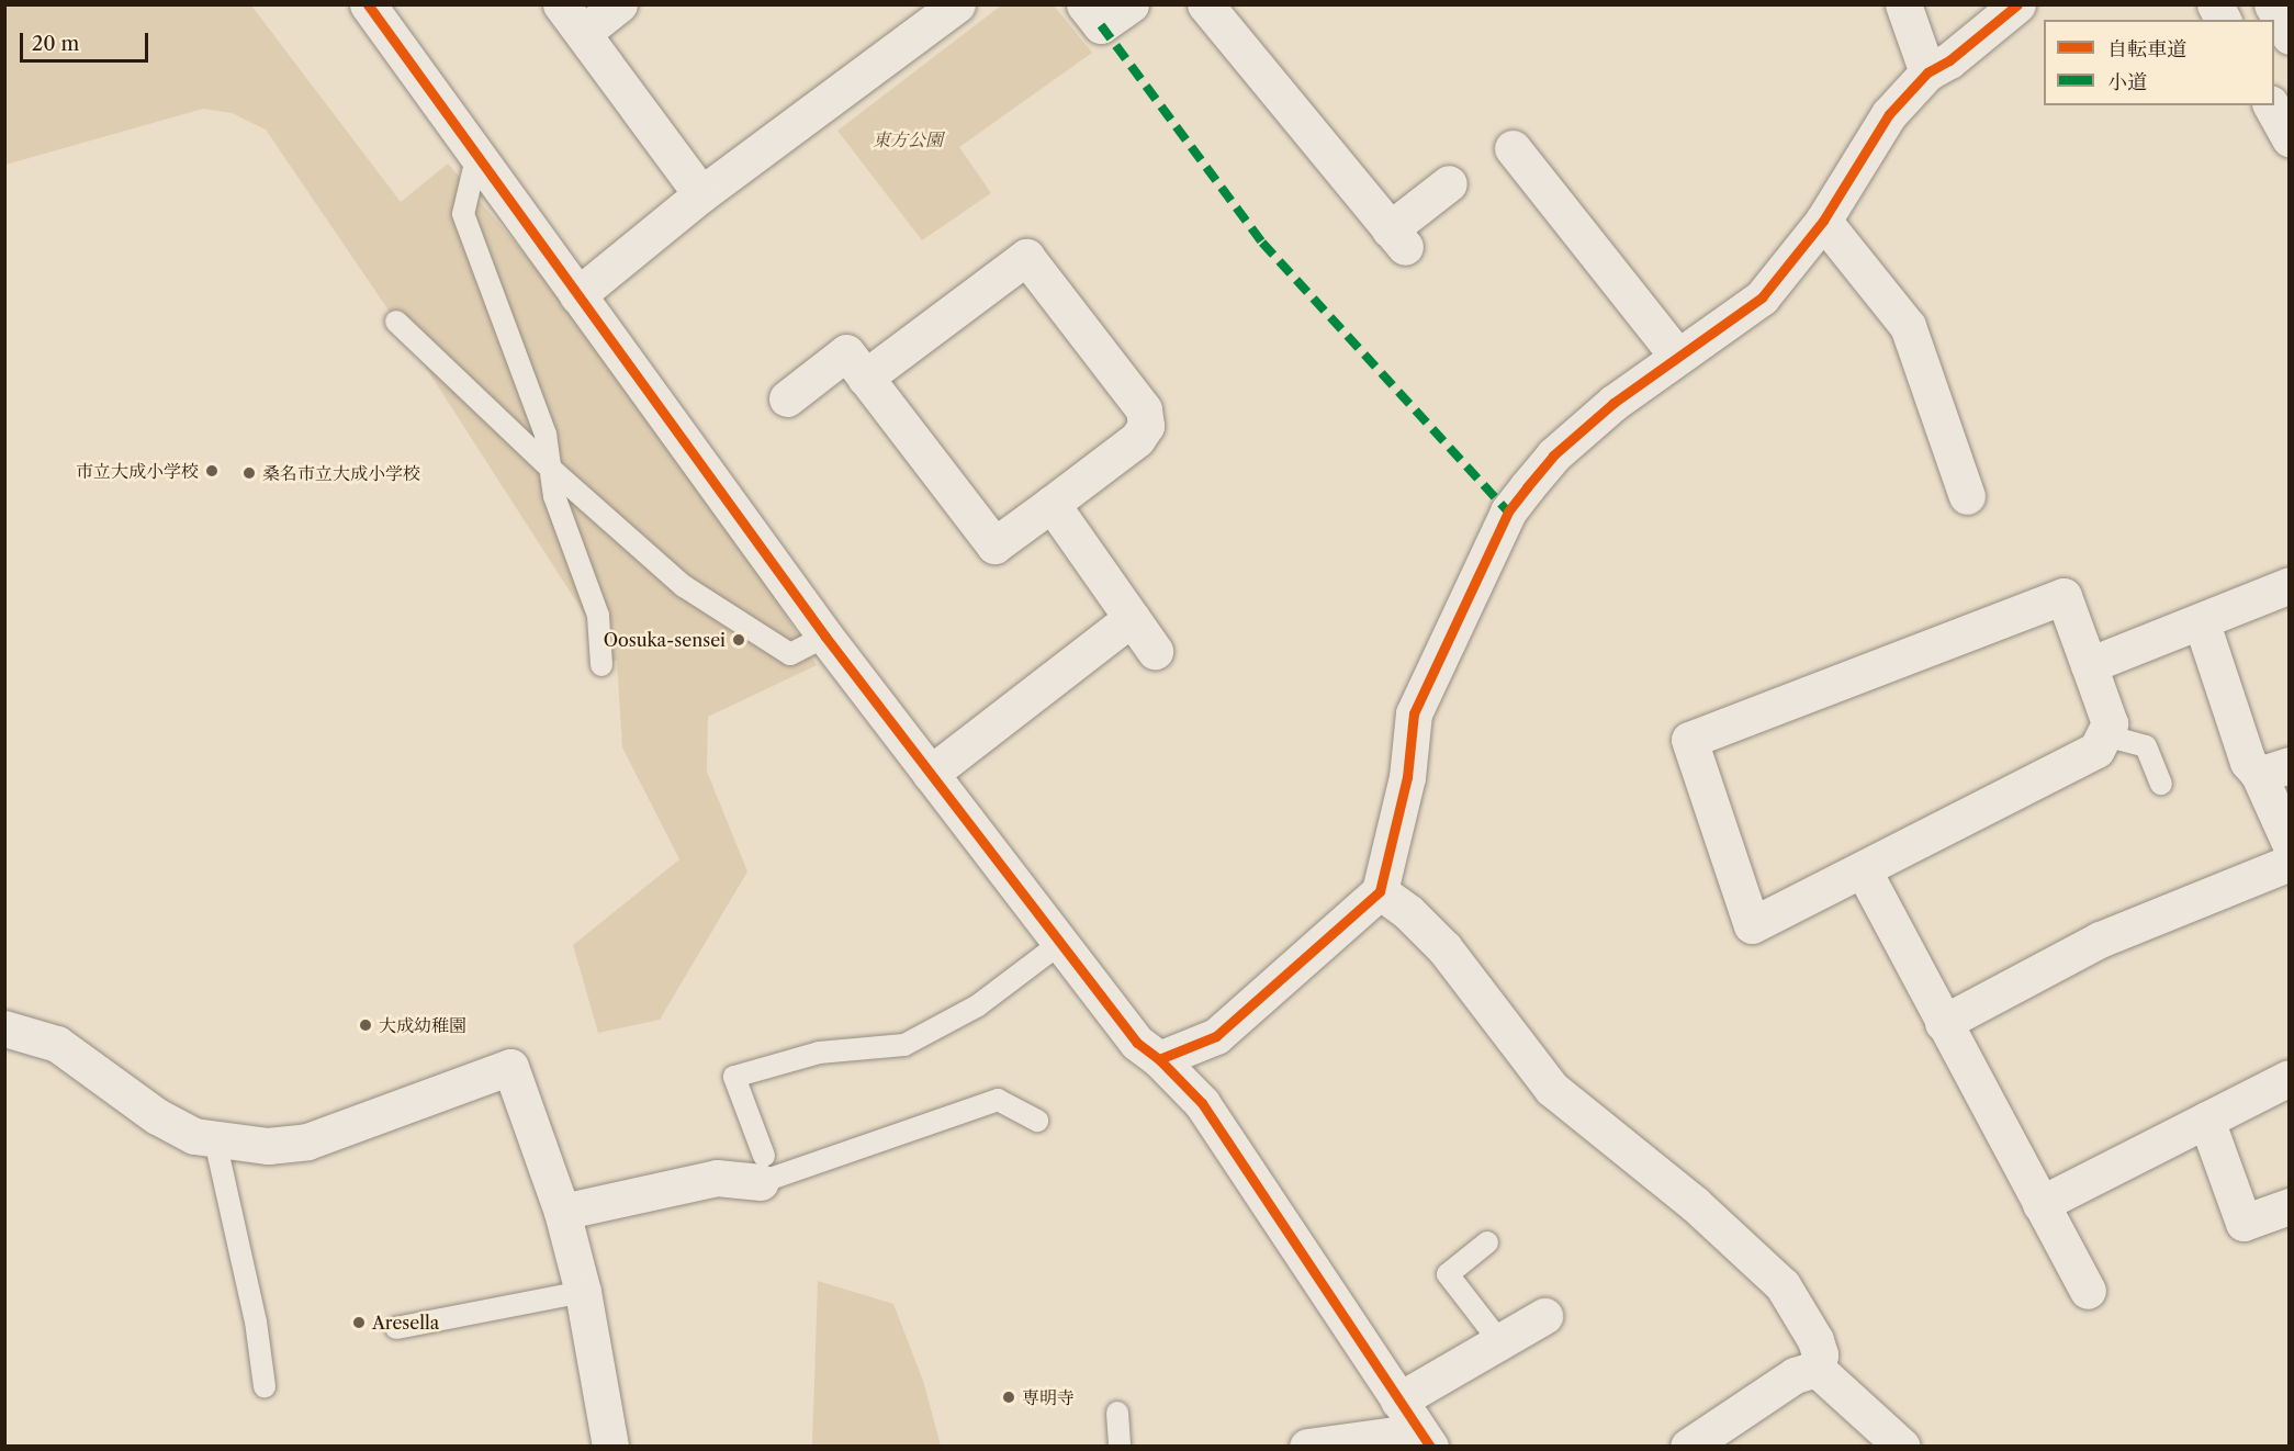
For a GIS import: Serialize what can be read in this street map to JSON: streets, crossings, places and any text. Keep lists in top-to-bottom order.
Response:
{
  "parks": ["東方公園"],
  "places": [
    "市立大成小学校",
    "桑名市立大成小学校",
    "Oosuka-sensei",
    "大成幼稚園",
    "Aresella",
    "専明寺"
  ],
  "legend": ["自転車道", "小道"],
  "scale_bar": "20 m"
}
